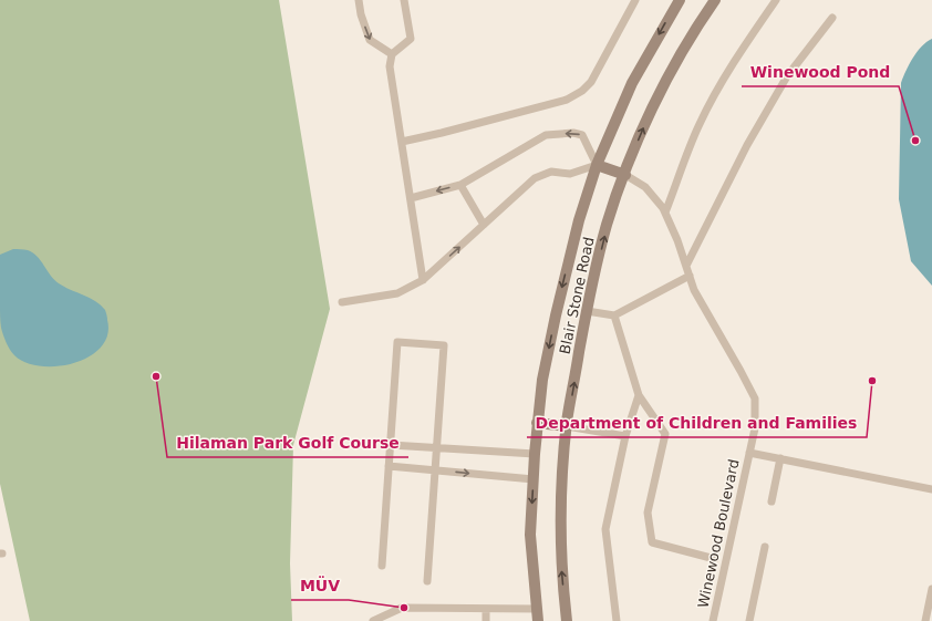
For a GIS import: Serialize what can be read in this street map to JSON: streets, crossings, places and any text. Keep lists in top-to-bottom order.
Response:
{
  "streets": {
    "main road": ["Blair Stone Road"],
    "lane": ["Winewood Boulevard"]
  },
  "crossings": [
    ["Blair Stone Road", "Winewood Boulevard"]
  ],
  "places": [
    "Winewood Pond",
    "Hilaman Park Golf Course",
    "Department of Children and Families",
    "MÜV"
  ]
}
